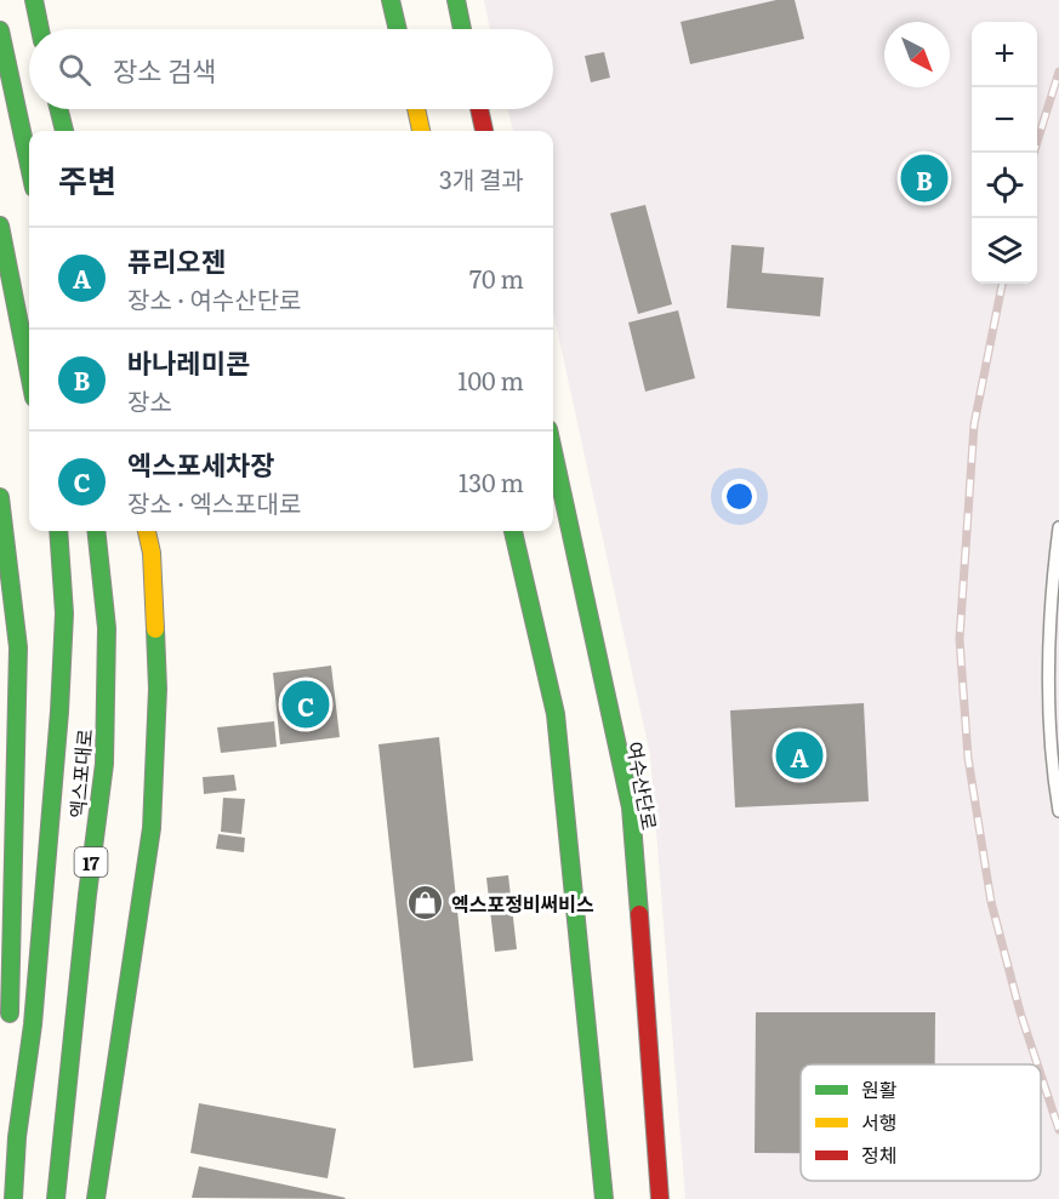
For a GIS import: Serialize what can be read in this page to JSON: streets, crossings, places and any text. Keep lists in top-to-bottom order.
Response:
{
  "streets": {
    "main road": ["엑스포대로", "여수산단로", "17"]
  },
  "places": {
    "shop": ["엑스포정비써비스"]
  },
  "legend": ["원활", "서행", "정체"],
  "north": "bottom right",
  "page": {
    "map_buttons": ["+", "−"],
    "search": "장소 검색",
    "heading": ["주변", "3개 결과"],
    "pins": ["B", "C", "A"],
    "list": [
      {
        "mark": "A",
        "name": "퓨리오젠",
        "note": "장소 · 여수산단로",
        "value": "70 m"
      },
      {
        "mark": "B",
        "name": "바나레미콘",
        "note": "장소",
        "value": "100 m"
      },
      {
        "mark": "C",
        "name": "엑스포세차장",
        "note": "장소 · 엑스포대로",
        "value": "130 m"
      }
    ]
  }
}
